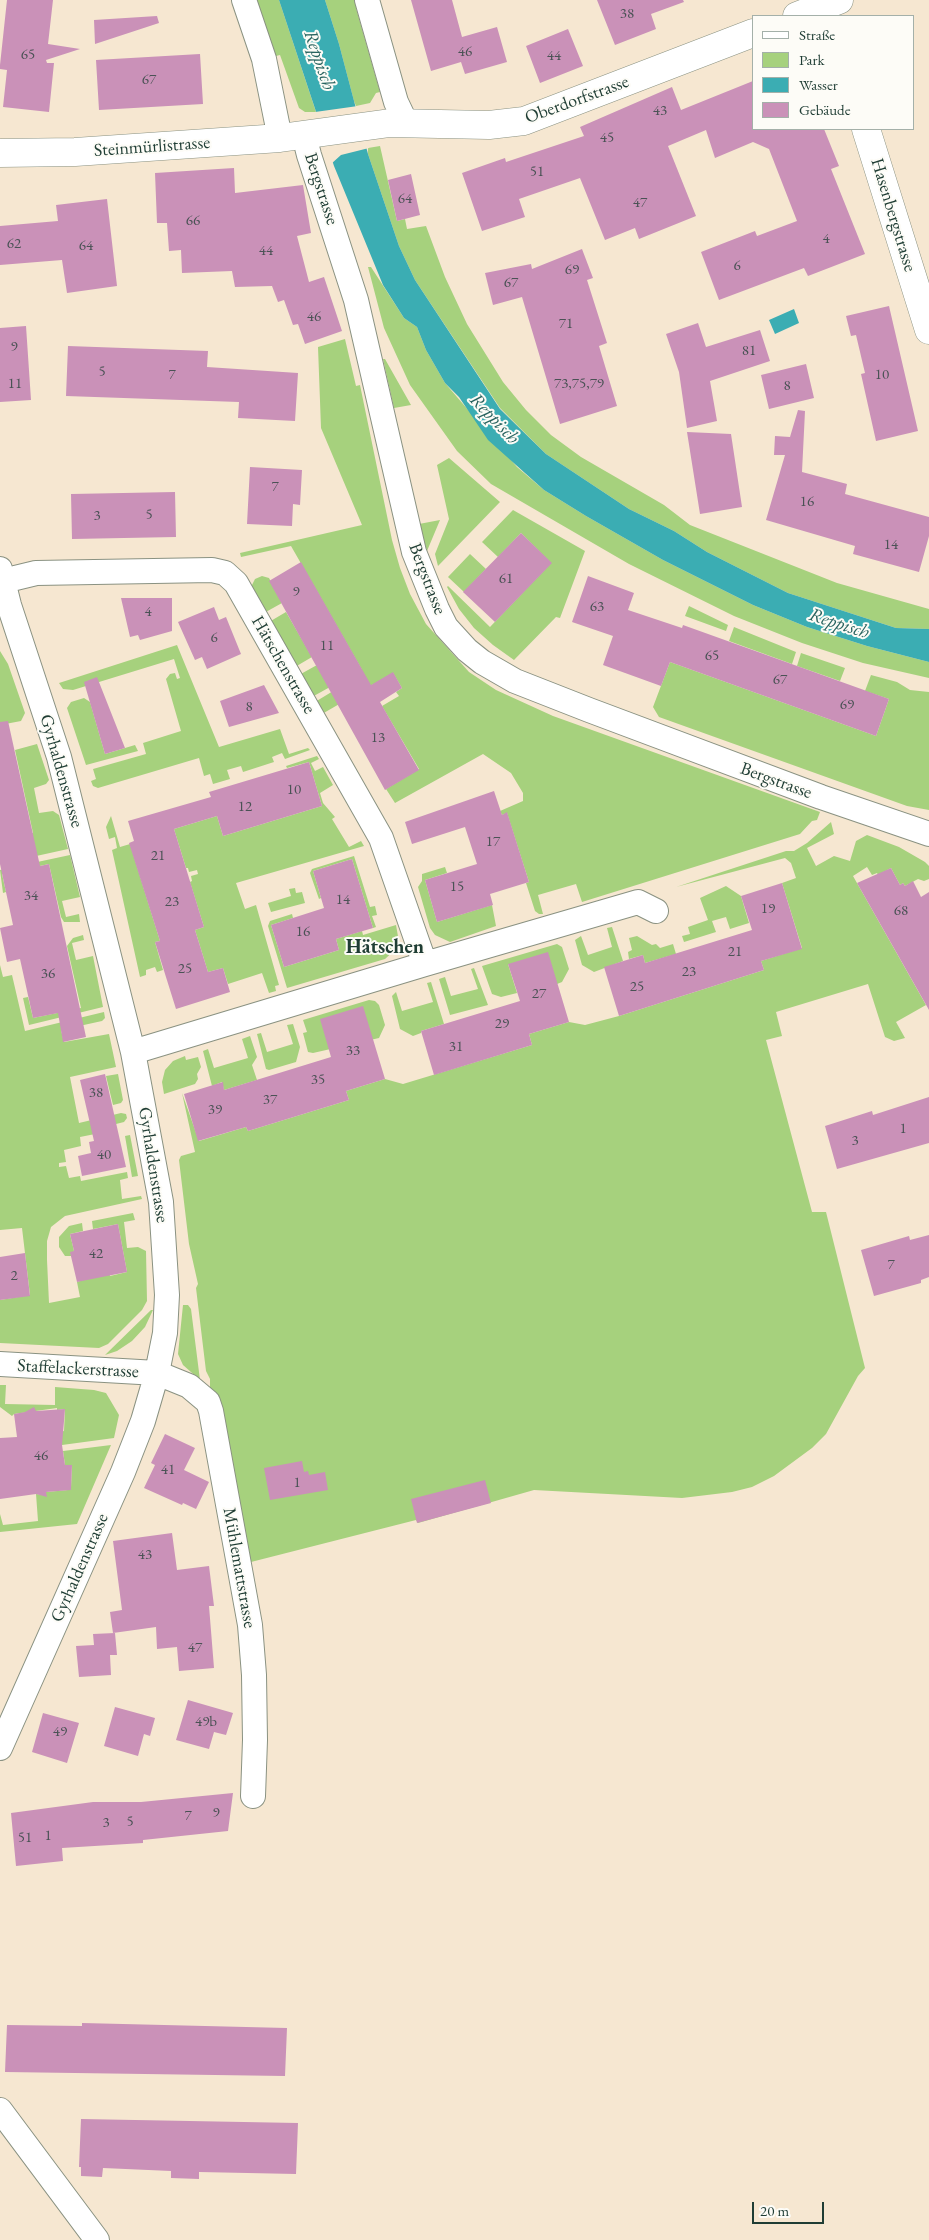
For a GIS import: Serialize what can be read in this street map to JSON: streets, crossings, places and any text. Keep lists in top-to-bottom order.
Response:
{
  "streets": {
    "street": [
      "Oberdorfstrasse",
      "Steinmürlistrasse",
      "Bergstrasse",
      "Hasenbergstrasse",
      "Hätschenstrasse",
      "Gyrhaldenstrasse",
      "Staffelackerstrasse",
      "Mühlemattstrasse"
    ]
  },
  "crossings": [
    ["Oberdorfstrasse", "Steinmürlistrasse"],
    ["Oberdorfstrasse", "Bergstrasse"],
    ["Steinmürlistrasse", "Bergstrasse"],
    ["Hätschenstrasse", "Gyrhaldenstrasse"],
    ["Gyrhaldenstrasse", "Staffelackerstrasse"],
    ["Gyrhaldenstrasse", "Mühlemattstrasse"],
    ["Staffelackerstrasse", "Mühlemattstrasse"]
  ],
  "districts": ["Hätschen"],
  "water": ["Reppisch"],
  "house_numbers": [
    "38",
    "46",
    "65",
    "44",
    "67",
    "43",
    "45",
    "51",
    "64",
    "47",
    "66",
    "4",
    "62",
    "64",
    "44",
    "6",
    "69",
    "67",
    "46",
    "71",
    "9",
    "81",
    "5",
    "7",
    "10",
    "11",
    "73,75,79",
    "8",
    "7",
    "16",
    "5",
    "3",
    "14",
    "61",
    "9",
    "63",
    "4",
    "6",
    "11",
    "65",
    "67",
    "69",
    "8",
    "13",
    "10",
    "12",
    "17",
    "21",
    "15",
    "34",
    "14",
    "23",
    "19",
    "68",
    "16",
    "21",
    "25",
    "23",
    "36",
    "25",
    "27",
    "29",
    "31",
    "33",
    "35",
    "38",
    "37",
    "39",
    "1",
    "3",
    "40",
    "42",
    "7",
    "2",
    "46",
    "41",
    "1",
    "43",
    "47",
    "49b",
    "49",
    "9",
    "7",
    "5",
    "3",
    "1",
    "51"
  ],
  "legend": [
    "Straße",
    "Park",
    "Wasser",
    "Gebäude"
  ],
  "scale_bar": "20 m"
}
